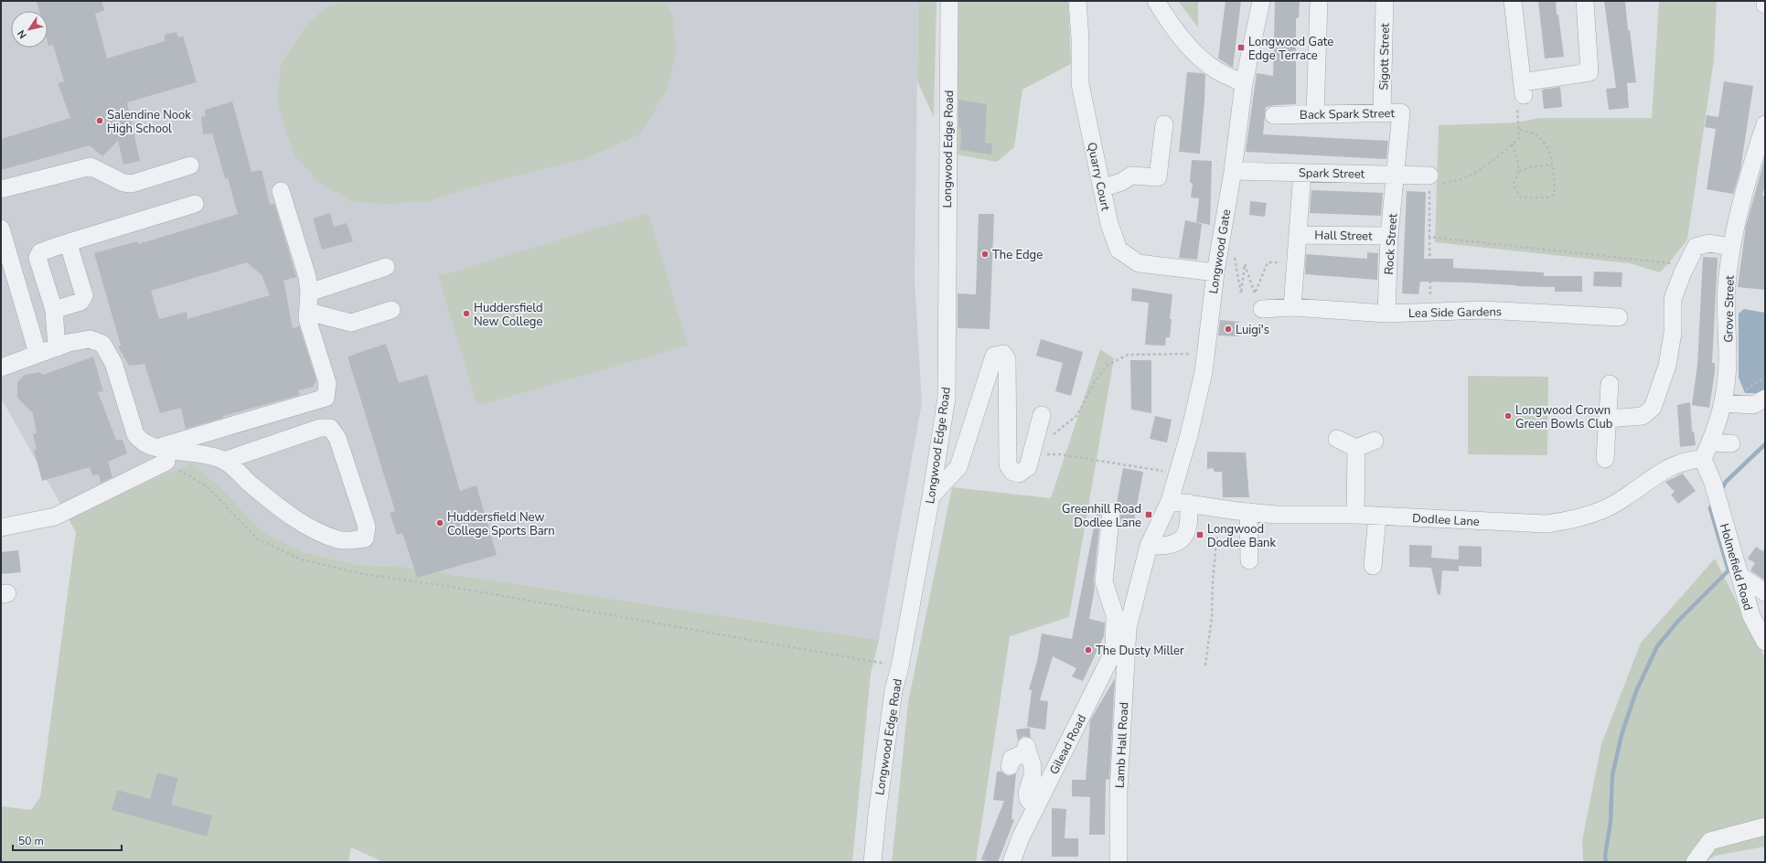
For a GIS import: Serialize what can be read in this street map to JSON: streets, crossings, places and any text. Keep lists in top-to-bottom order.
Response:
{
  "streets": {
    "street": [
      "Sigott Street",
      "Back Spark Street",
      "Longwood Edge Road",
      "Spark Street",
      "Quarry Court",
      "Hall Street",
      "Rock Street",
      "Longwood Gate",
      "Grove Street",
      "Lea Side Gardens",
      "Dodlee Lane",
      "Holmefield Road",
      "Gilead Road",
      "Lamb Hall Road"
    ]
  },
  "crossings": [
    ["Sigott Street", "Back Spark Street"],
    ["Back Spark Street", "Spark Street"],
    ["Back Spark Street", "Rock Street"],
    ["Spark Street", "Rock Street"],
    ["Spark Street", "Longwood Gate"],
    ["Quarry Court", "Longwood Gate"],
    ["Hall Street", "Rock Street"],
    ["Rock Street", "Lea Side Gardens"],
    ["Longwood Gate", "Dodlee Lane"],
    ["Longwood Gate", "Gilead Road"],
    ["Longwood Gate", "Lamb Hall Road"],
    ["Grove Street", "Dodlee Lane"],
    ["Grove Street", "Holmefield Road"],
    ["Dodlee Lane", "Holmefield Road"],
    ["Gilead Road", "Lamb Hall Road"]
  ],
  "places": {
    "transit": ["Longwood Gate Edge Terrace", "Greenhill Road Dodlee Lane", "Longwood Dodlee Bank"],
    "other": [
      "Salendine Nook High School",
      "The Edge",
      "Huddersfield New College",
      "Luigi's",
      "Longwood Crown Green Bowls Club",
      "Huddersfield New College Sports Barn",
      "The Dusty Miller"
    ]
  },
  "scale_bar": "50 m",
  "north": "bottom left"
}
